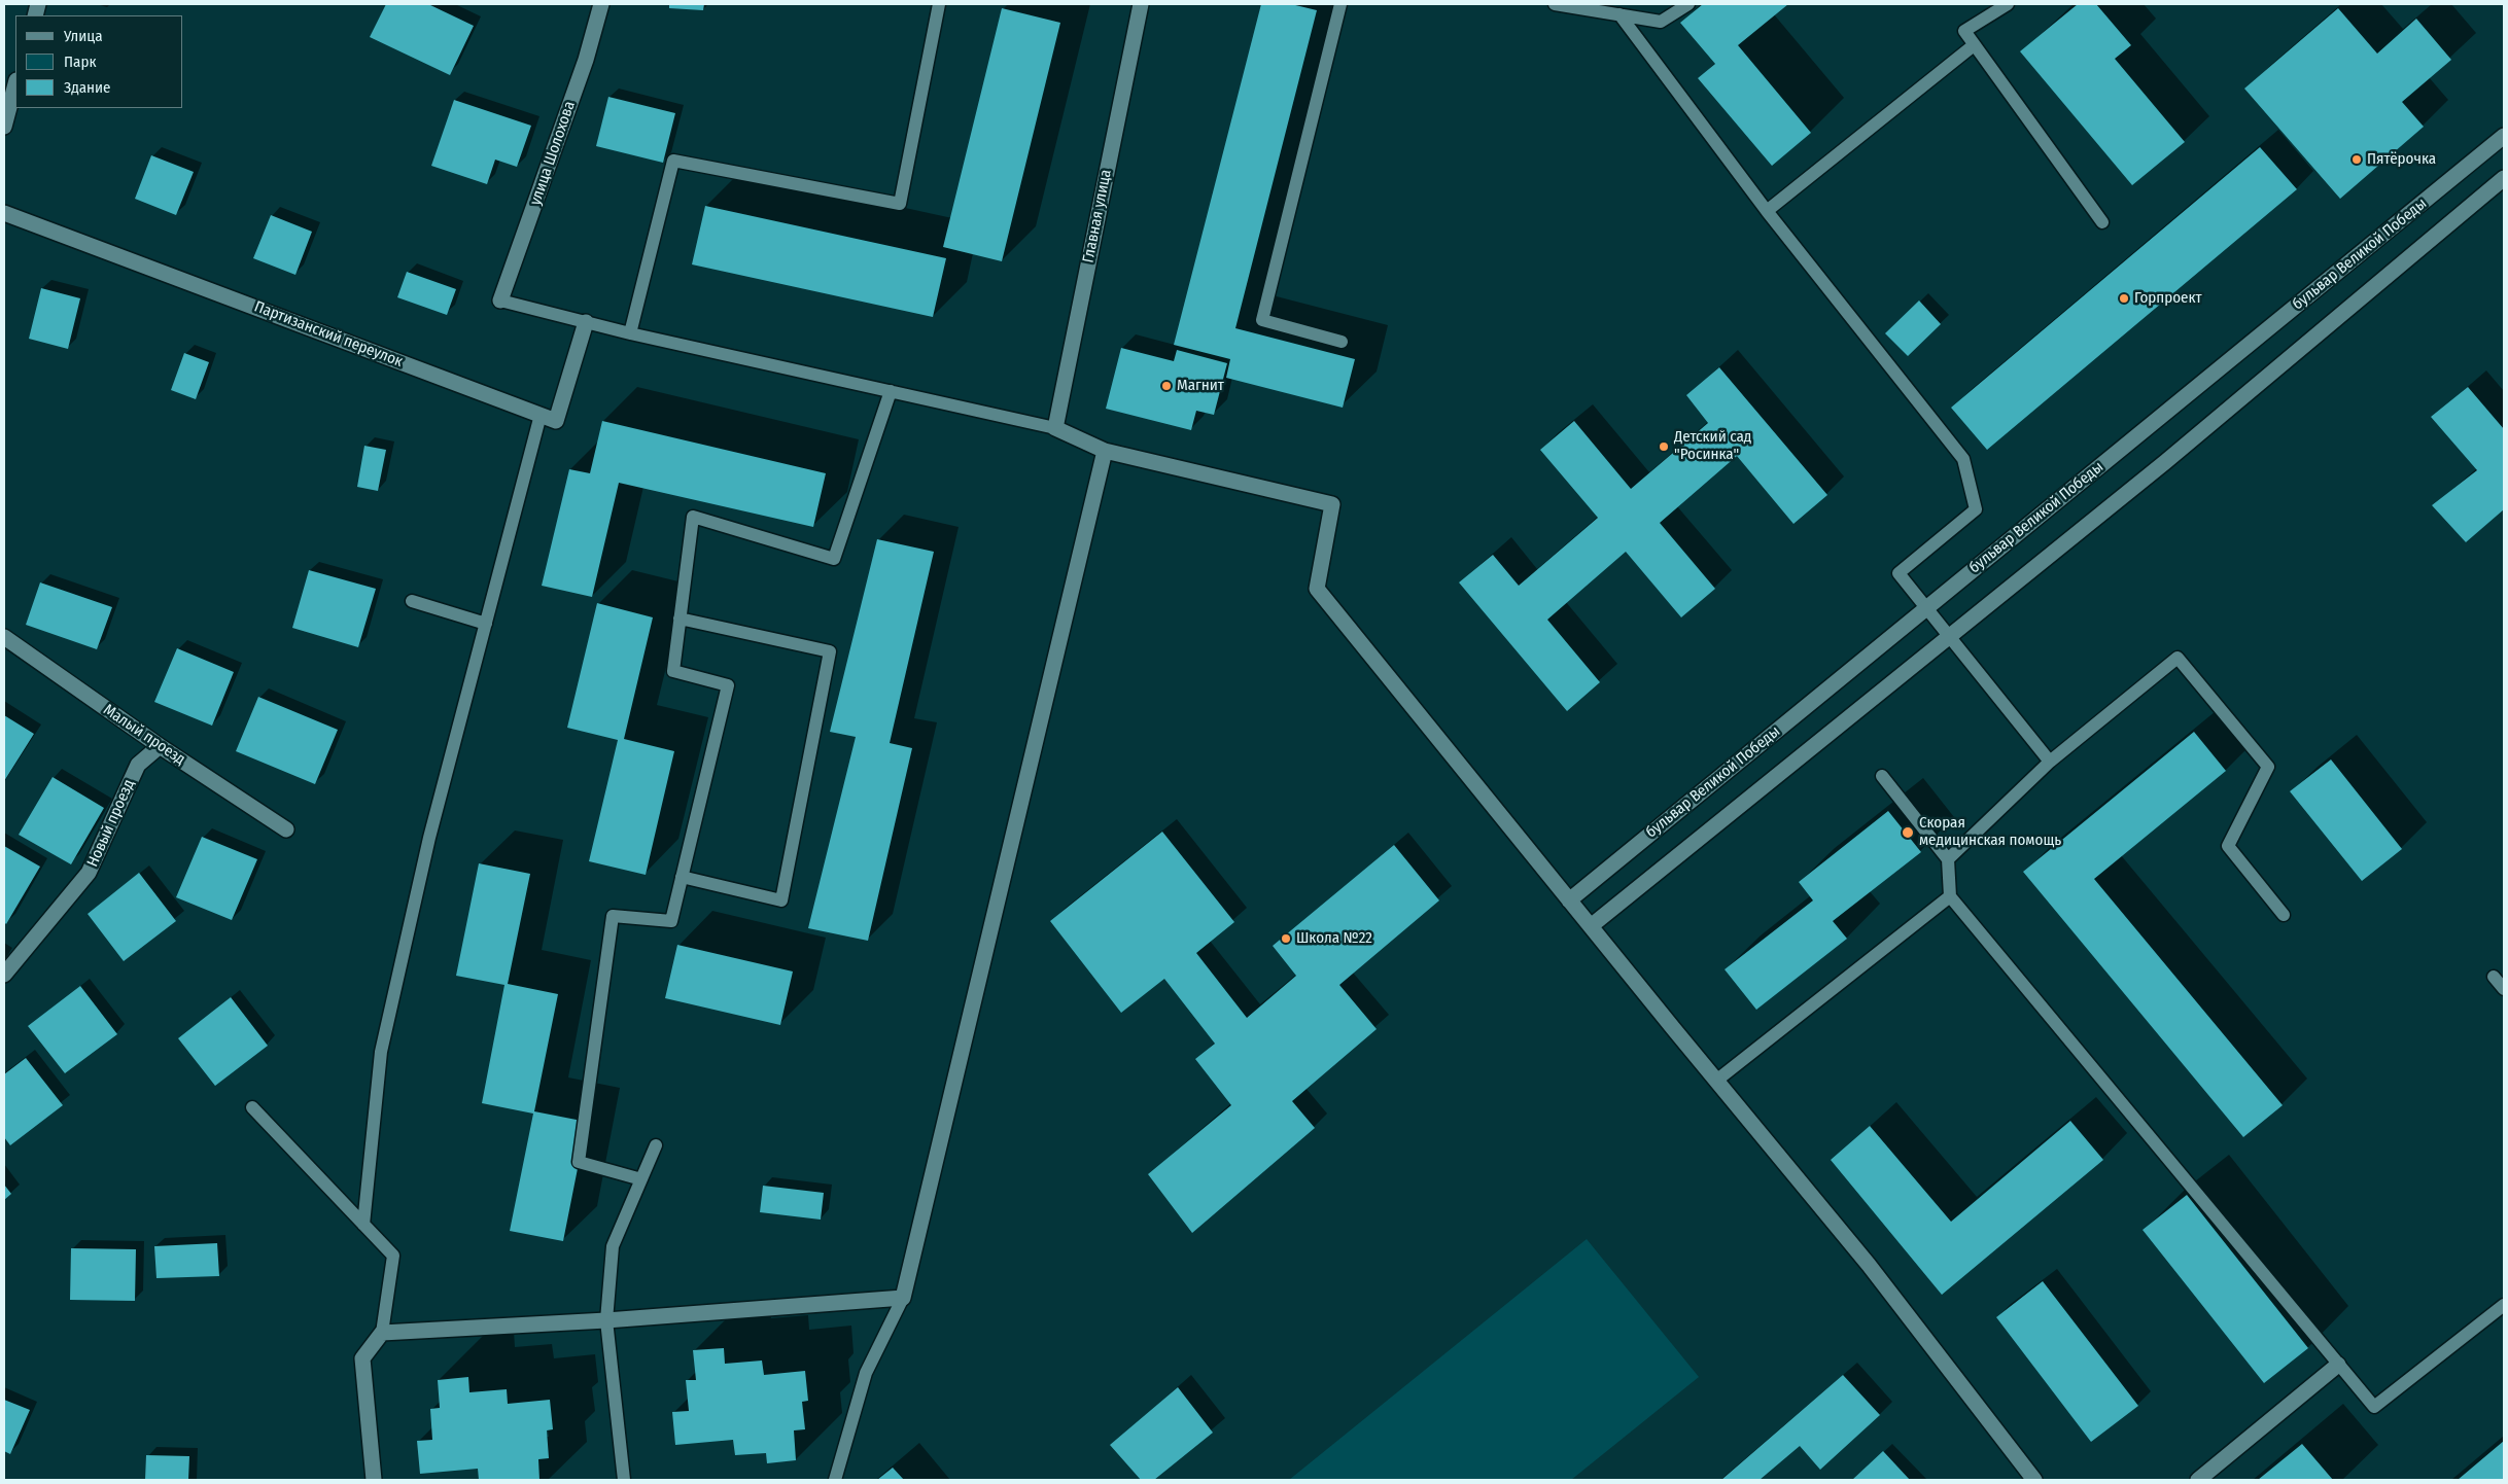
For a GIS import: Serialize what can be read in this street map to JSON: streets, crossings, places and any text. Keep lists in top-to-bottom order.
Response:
{
  "streets": {
    "street": [
      "улица Шолохова",
      "Главная улица",
      "бульвар Великой Победы",
      "Партизанский переулок",
      "Малый проезд",
      "Новый проезд"
    ]
  },
  "crossings": [
    ["Малый проезд", "Новый проезд"]
  ],
  "places": [
    "Пятёрочка",
    "Горпроект",
    "Магнит",
    "Детский сад \"Росинка\"",
    "Скорая медицинская помощь",
    "Школа №22"
  ],
  "legend": ["Улица", "Парк", "Здание"]
}
